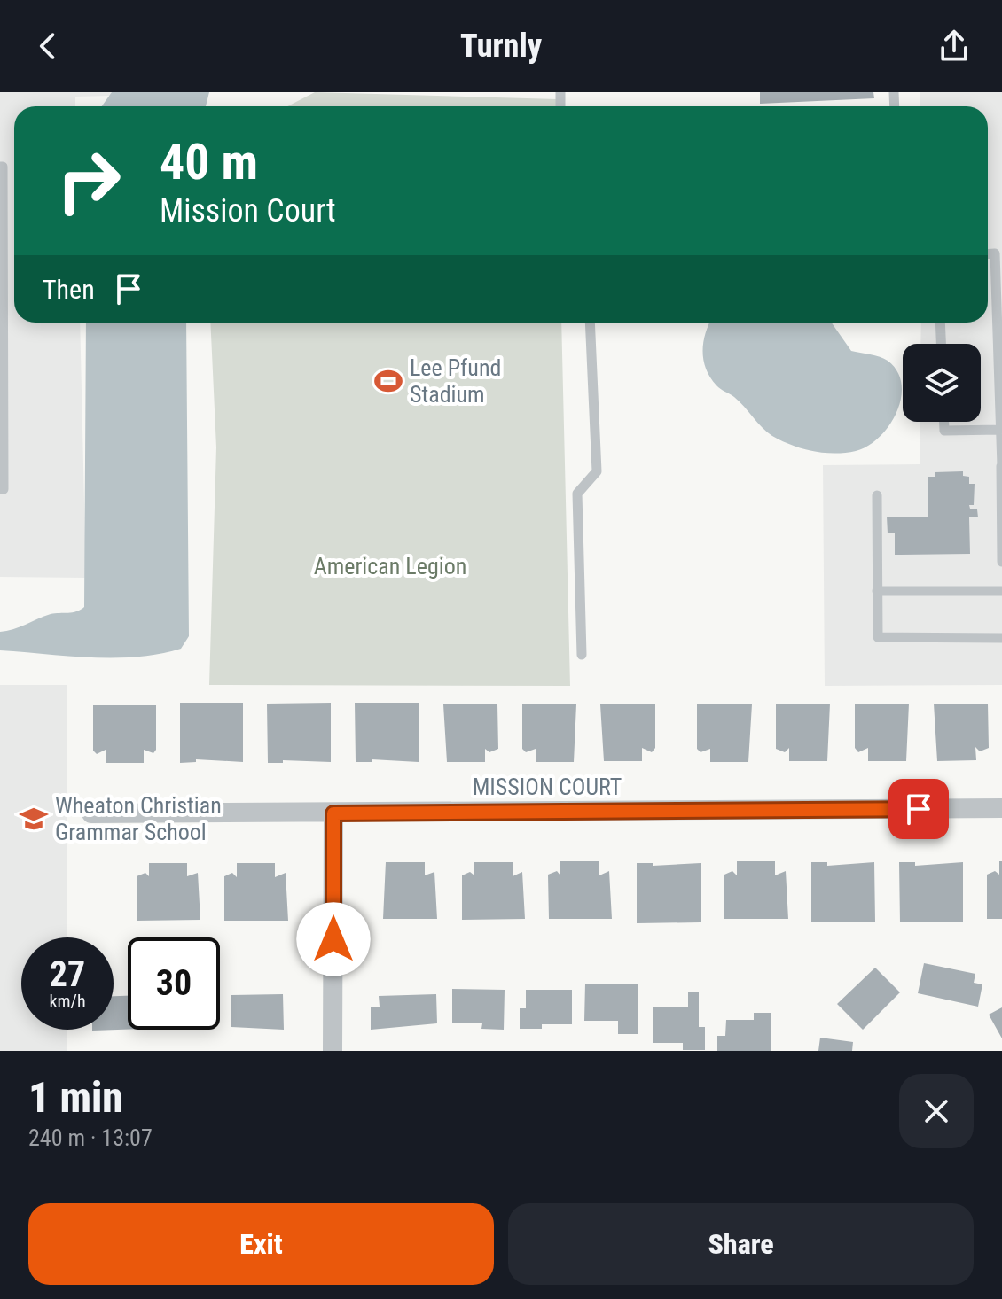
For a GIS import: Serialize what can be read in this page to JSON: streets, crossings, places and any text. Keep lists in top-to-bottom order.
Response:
{
  "streets": {
    "street": ["MISSION COURT"]
  },
  "parks": ["American Legion"],
  "places": {
    "sports": ["Lee Pfund Stadium"],
    "school or university": ["Wheaton Christian Grammar School"]
  },
  "page": {
    "header": "Turnly",
    "turn": ["40 m", "Mission Court"],
    "then": "Then",
    "speed": "27 km/h",
    "limit": "30",
    "heading": ["1 min", "240 m · 13:07"],
    "buttons": ["Exit", "Share"]
  }
}
